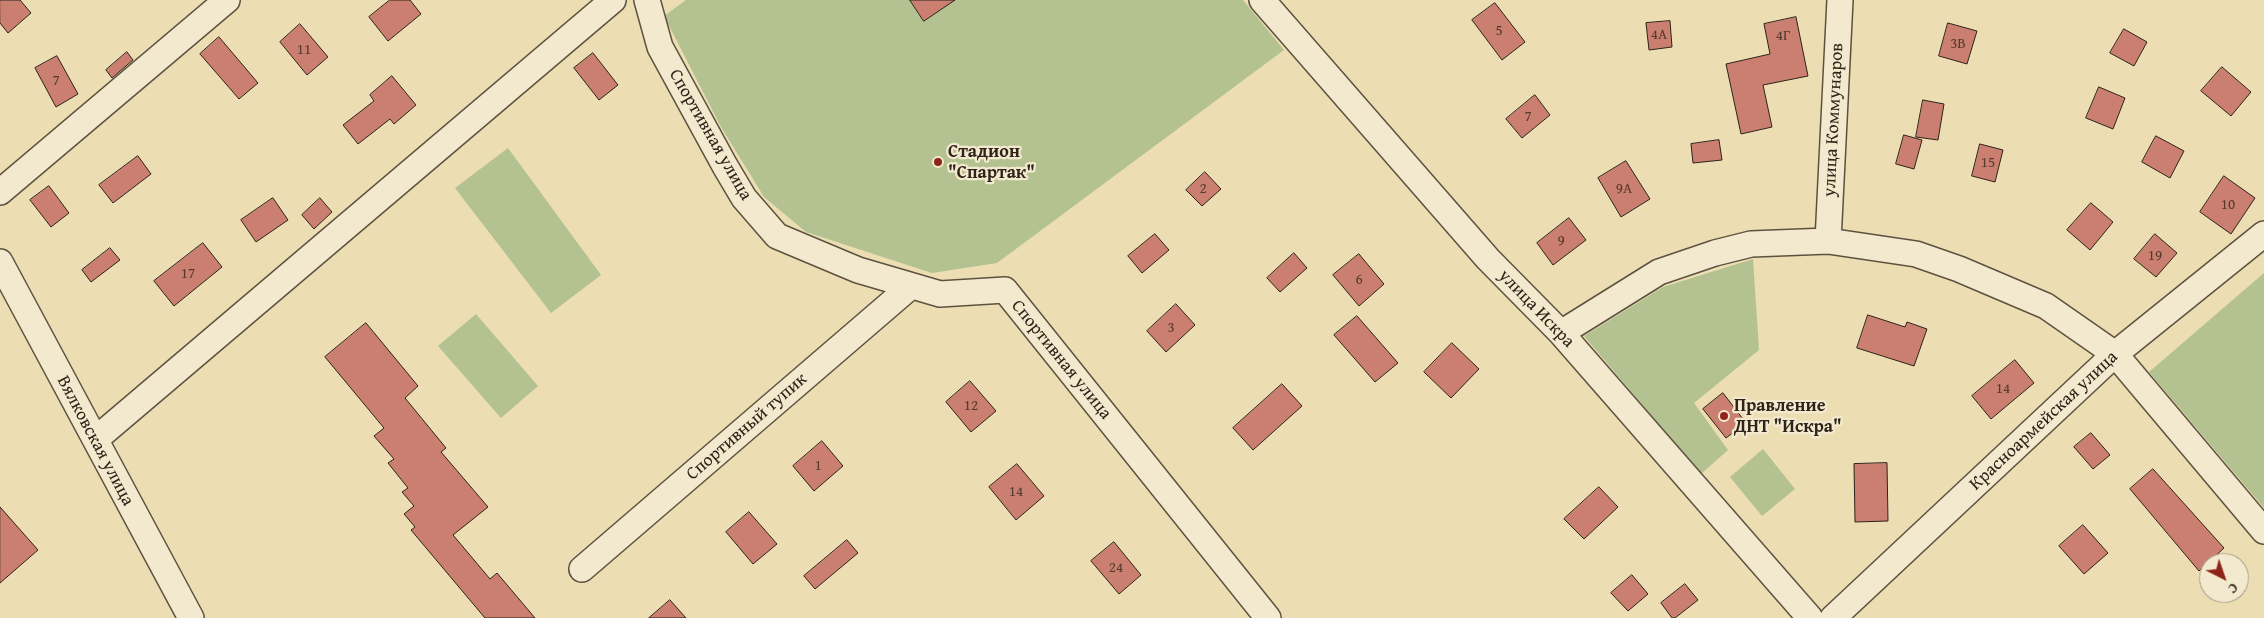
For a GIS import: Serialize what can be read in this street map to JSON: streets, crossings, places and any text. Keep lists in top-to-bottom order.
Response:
{
  "streets": {
    "street": [
      "улица Коммунаров",
      "Спортивная улица",
      "улица Искра",
      "Красноармейская улица",
      "Спортивный тупик",
      "Вялковская улица"
    ]
  },
  "crossings": [
    ["Спортивная улица", "Спортивный тупик"]
  ],
  "places": ["Стадион \"Спартак\"", "Правление ДНТ \"Искра\""],
  "house_numbers": [
    "5",
    "4А",
    "4Г",
    "3В",
    "11",
    "7",
    "7",
    "15",
    "2",
    "9А",
    "10",
    "9",
    "19",
    "17",
    "6",
    "3",
    "14",
    "12",
    "1",
    "14",
    "24"
  ],
  "north": "bottom right"
}
